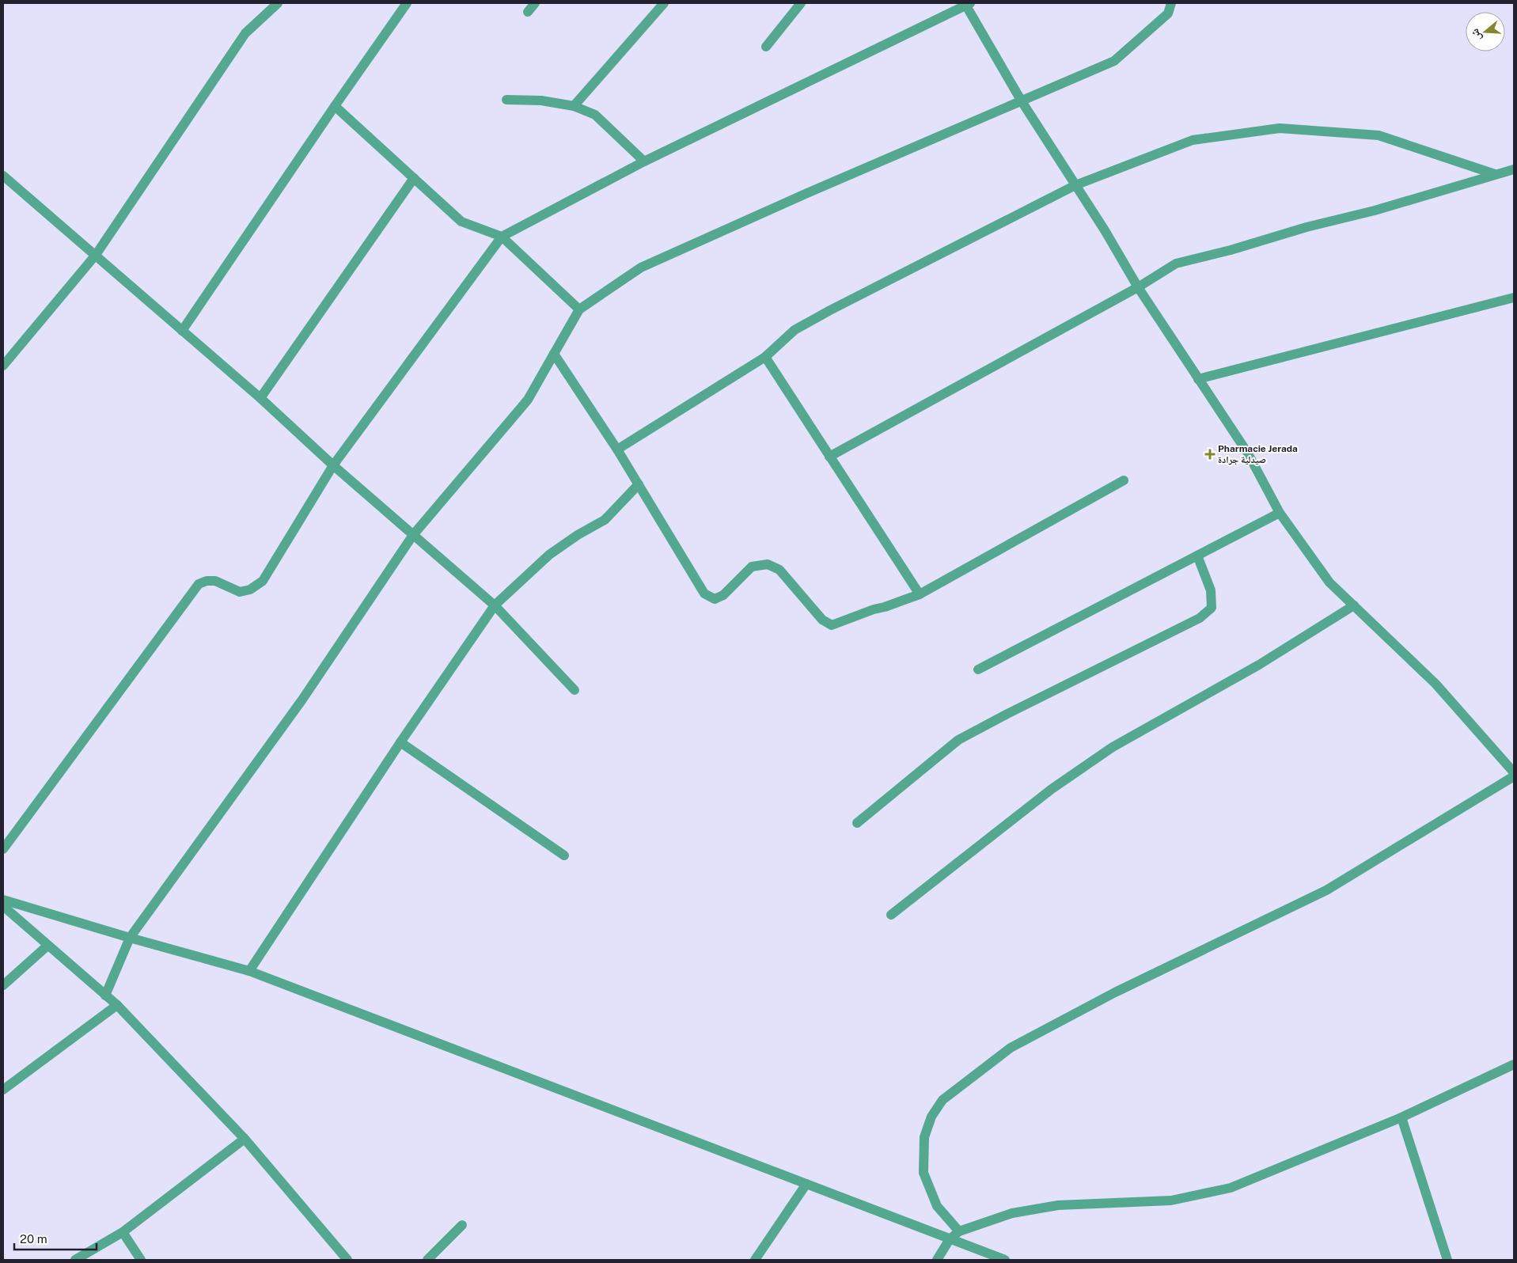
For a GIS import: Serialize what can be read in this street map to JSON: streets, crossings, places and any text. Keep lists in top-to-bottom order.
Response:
{
  "places": {
    "health": ["Pharmacie Jerada صيدلية جرادة"]
  },
  "scale_bar": "20 m",
  "north": "left"
}
